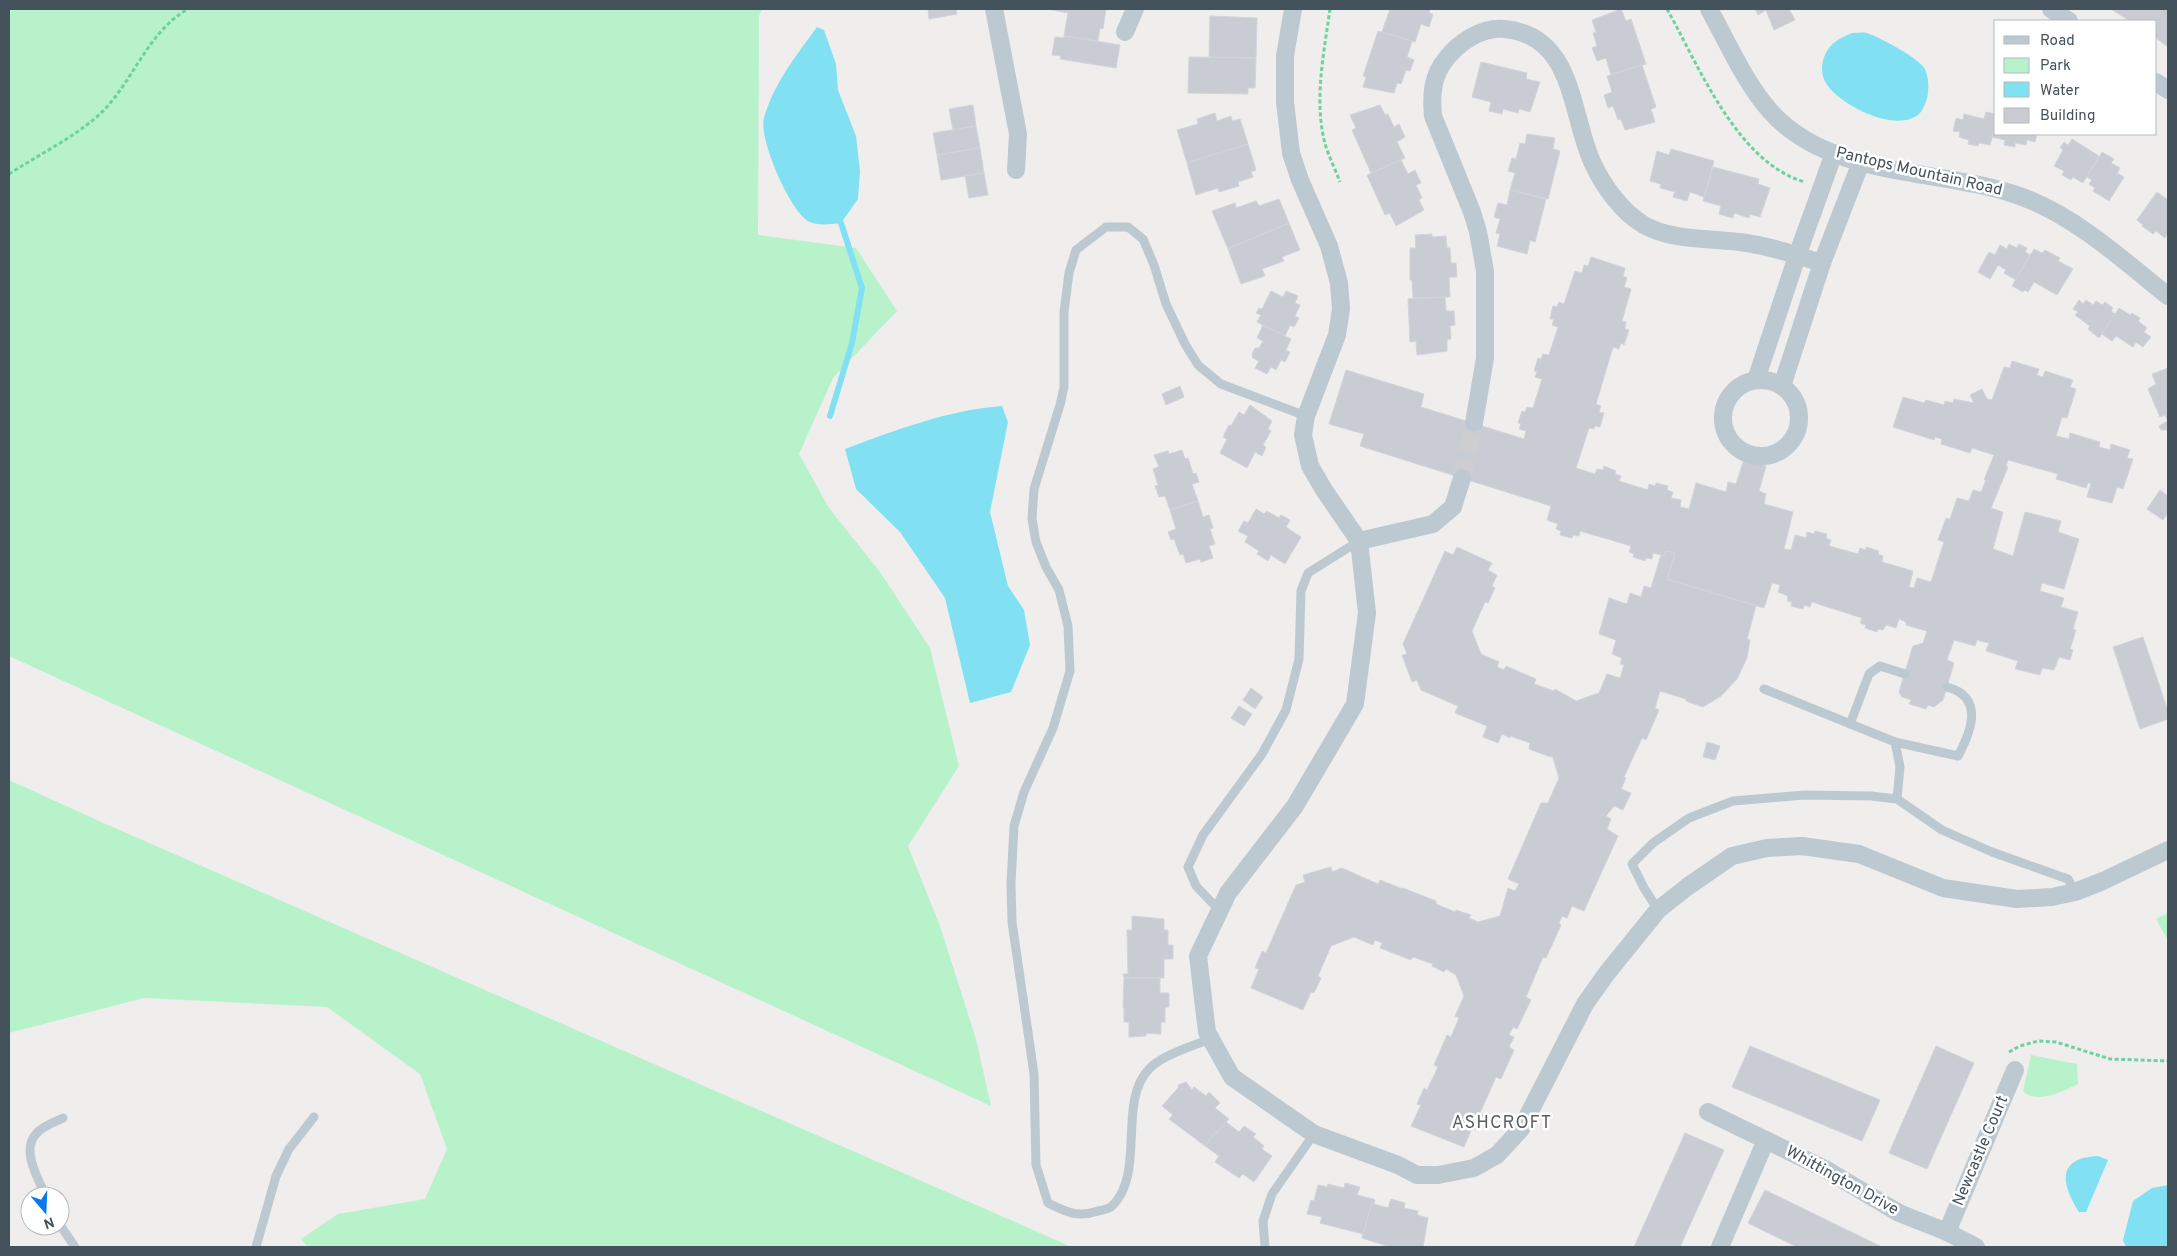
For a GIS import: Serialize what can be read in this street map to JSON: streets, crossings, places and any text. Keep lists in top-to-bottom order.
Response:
{
  "streets": {
    "street": ["Pantops Mountain Road", "Newcastle Court", "Whittington Drive"]
  },
  "crossings": [
    ["Newcastle Court", "Whittington Drive"]
  ],
  "districts": ["ASHCROFT"],
  "legend": [
    "Road",
    "Park",
    "Water",
    "Building"
  ],
  "north": "bottom"
}
